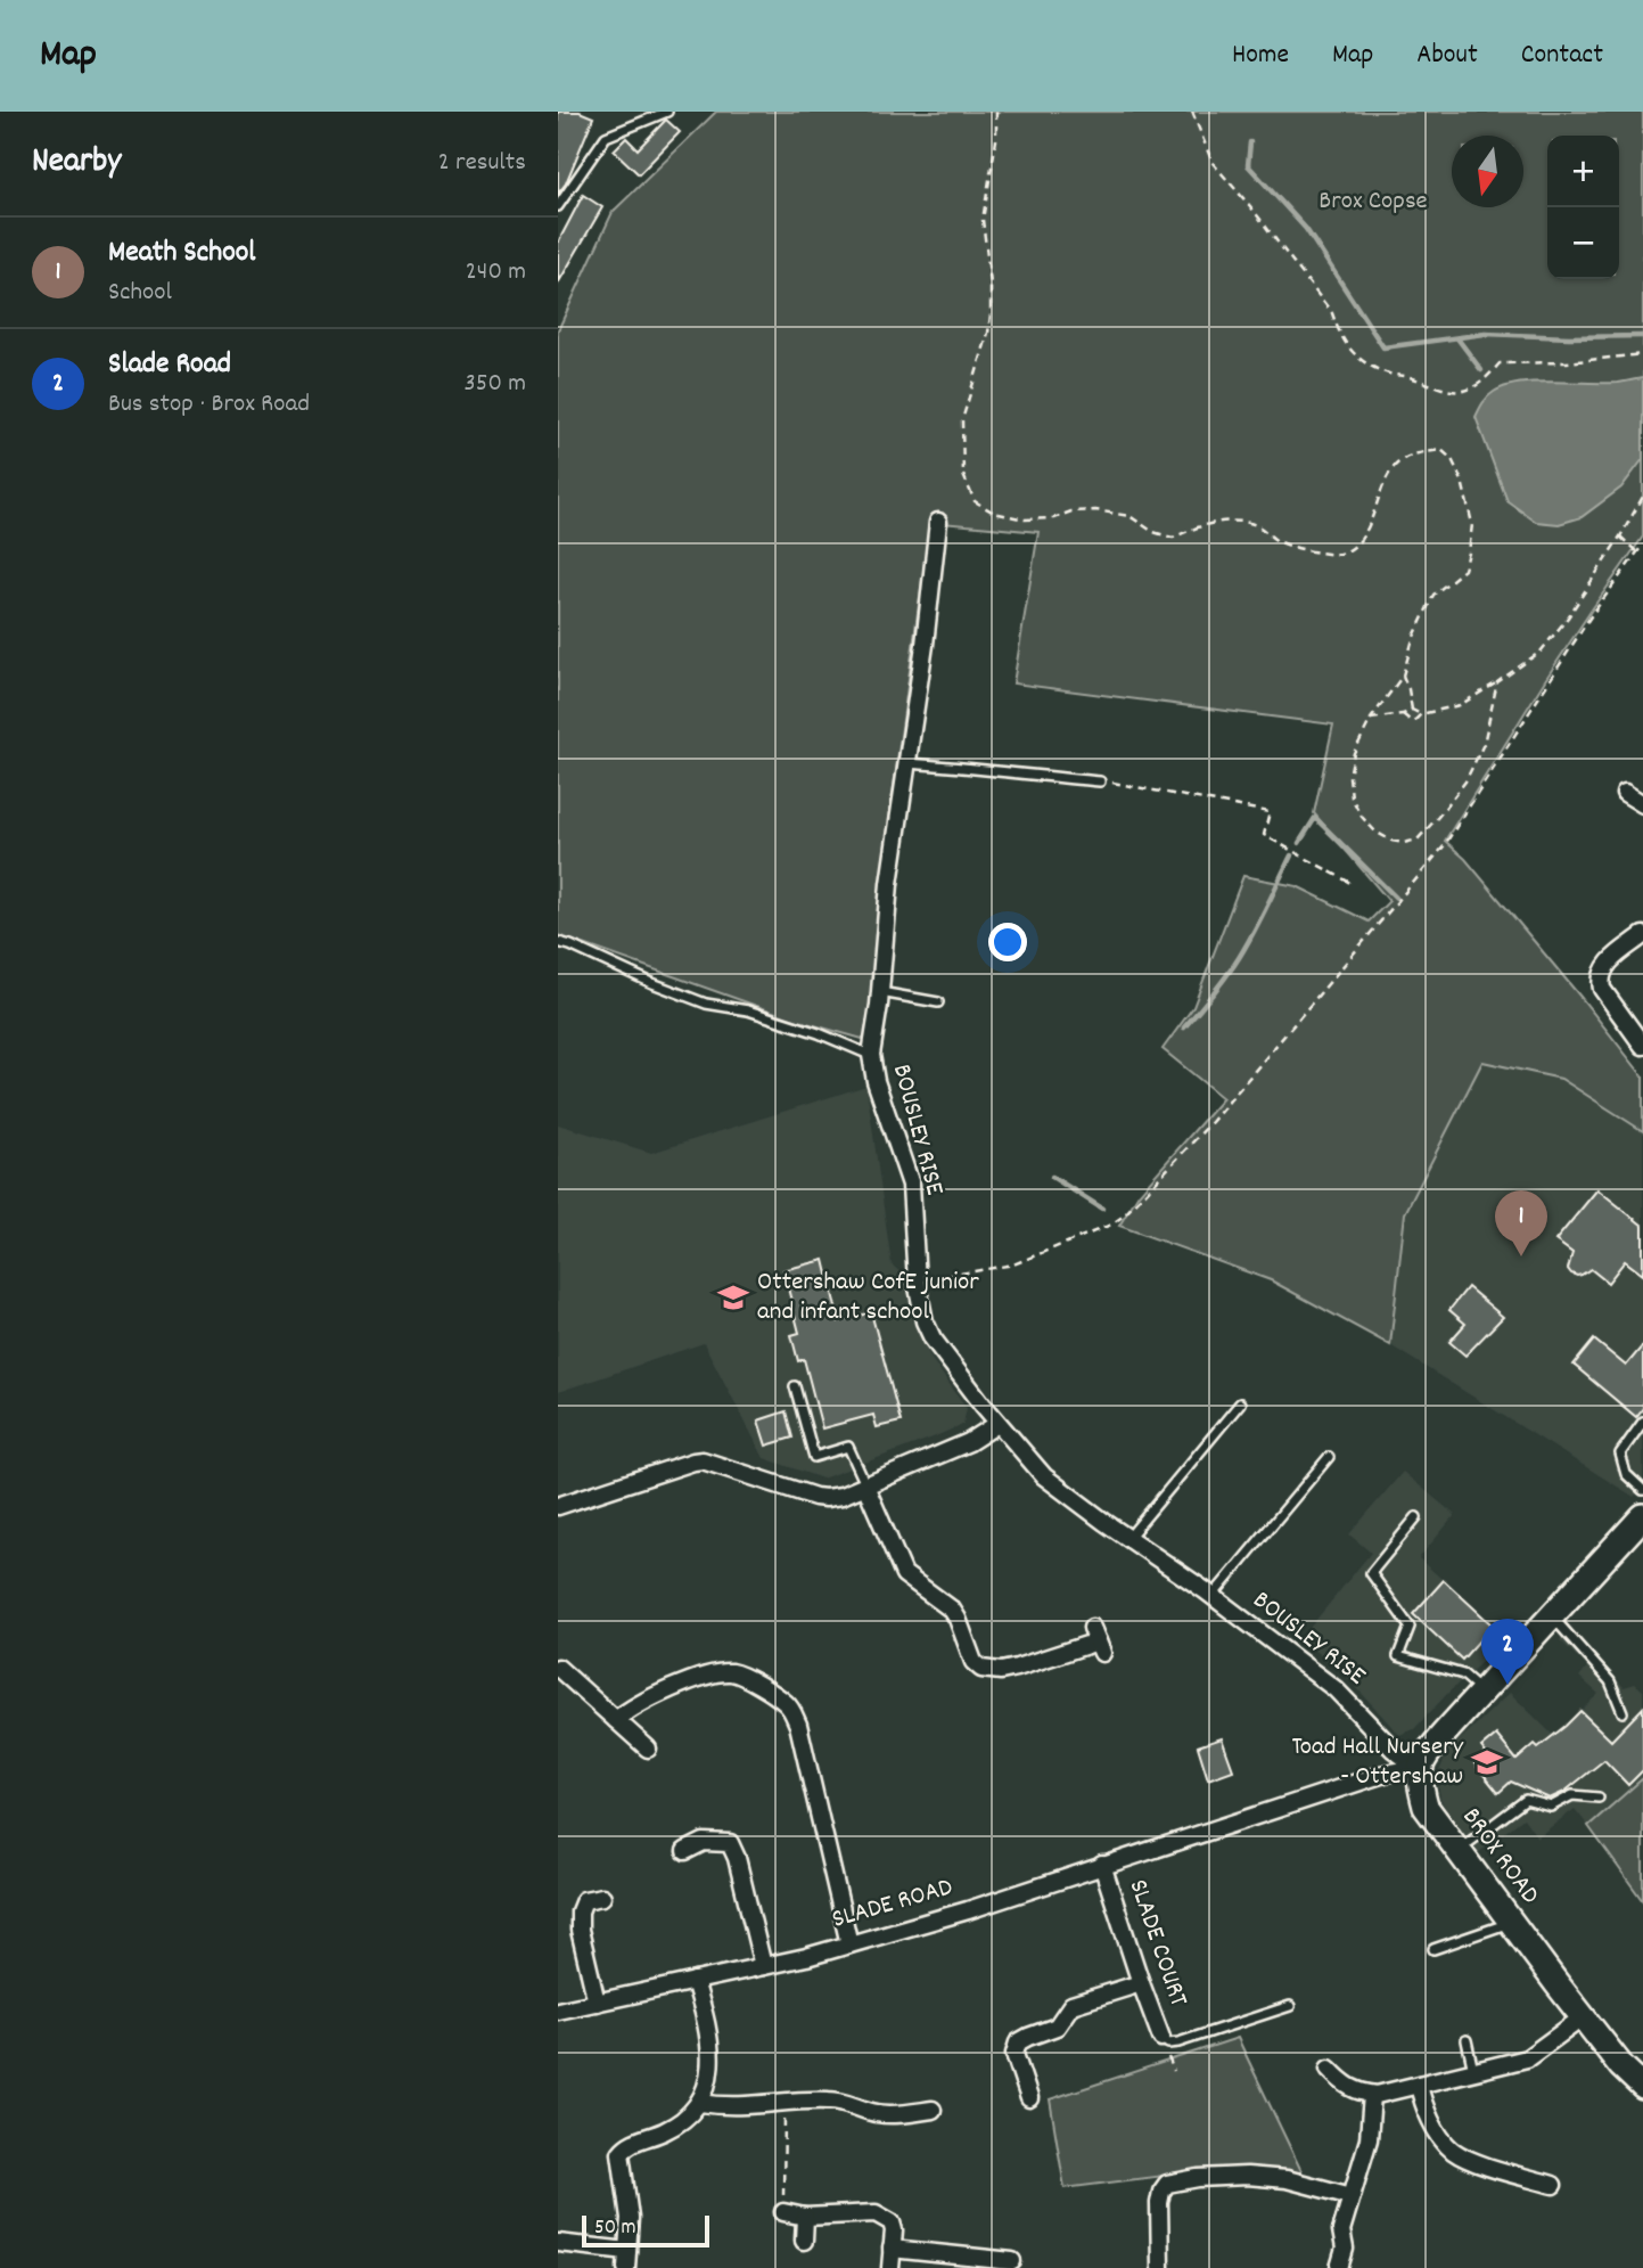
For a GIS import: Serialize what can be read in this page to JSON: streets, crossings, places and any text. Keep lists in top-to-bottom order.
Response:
{
  "streets": {
    "street": [
      "BOUSLEY RISE",
      "BROX ROAD",
      "SLADE ROAD",
      "SLADE COURT"
    ]
  },
  "crossings": [
    ["BOUSLEY RISE", "BROX ROAD"],
    ["BOUSLEY RISE", "SLADE ROAD"],
    ["BROX ROAD", "SLADE ROAD"],
    ["SLADE ROAD", "SLADE COURT"]
  ],
  "parks": ["Brox Copse"],
  "places": {
    "school or university": ["Ottershaw CofE junior and infant school", "Toad Hall Nursery - Ottershaw"]
  },
  "scale_bar": "50 m",
  "north": "bottom",
  "page": {
    "header": "Map",
    "nav": [
      "Home",
      "Map",
      "About",
      "Contact"
    ],
    "heading": ["Nearby", "2 results"],
    "map_buttons": ["+", "−"],
    "list": [
      {
        "mark": "1",
        "name": "Meath School",
        "note": "School",
        "value": "240 m"
      },
      {
        "mark": "2",
        "name": "Slade Road",
        "note": "Bus stop · Brox Road",
        "value": "350 m"
      }
    ],
    "pins": ["1", "2"],
    "scale": "50 m"
  }
}
